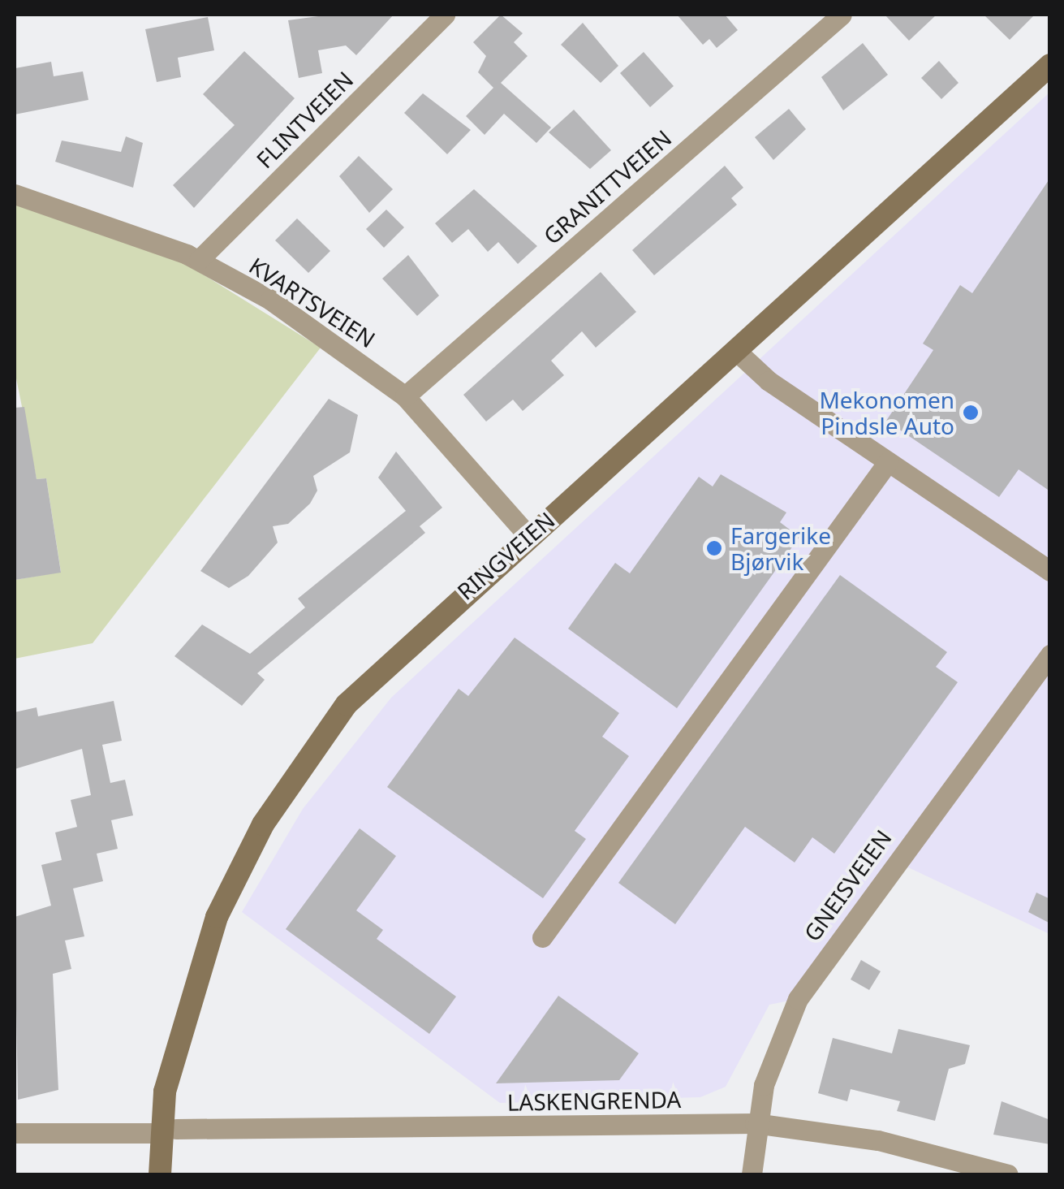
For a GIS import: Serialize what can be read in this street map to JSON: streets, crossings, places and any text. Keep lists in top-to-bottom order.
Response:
{
  "streets": {
    "main road": ["RINGVEIEN"],
    "street": [
      "FLINTVEIEN",
      "GRANITTVEIEN",
      "KVARTSVEIEN",
      "GNEISVEIEN",
      "LASKENGRENDA"
    ]
  },
  "crossings": [
    ["FLINTVEIEN", "KVARTSVEIEN"],
    ["GRANITTVEIEN", "KVARTSVEIEN"],
    ["KVARTSVEIEN", "RINGVEIEN"],
    ["RINGVEIEN", "LASKENGRENDA"],
    ["GNEISVEIEN", "LASKENGRENDA"]
  ],
  "places": ["Mekonomen Pindsle Auto", "Fargerike Bjørvik"]
}
